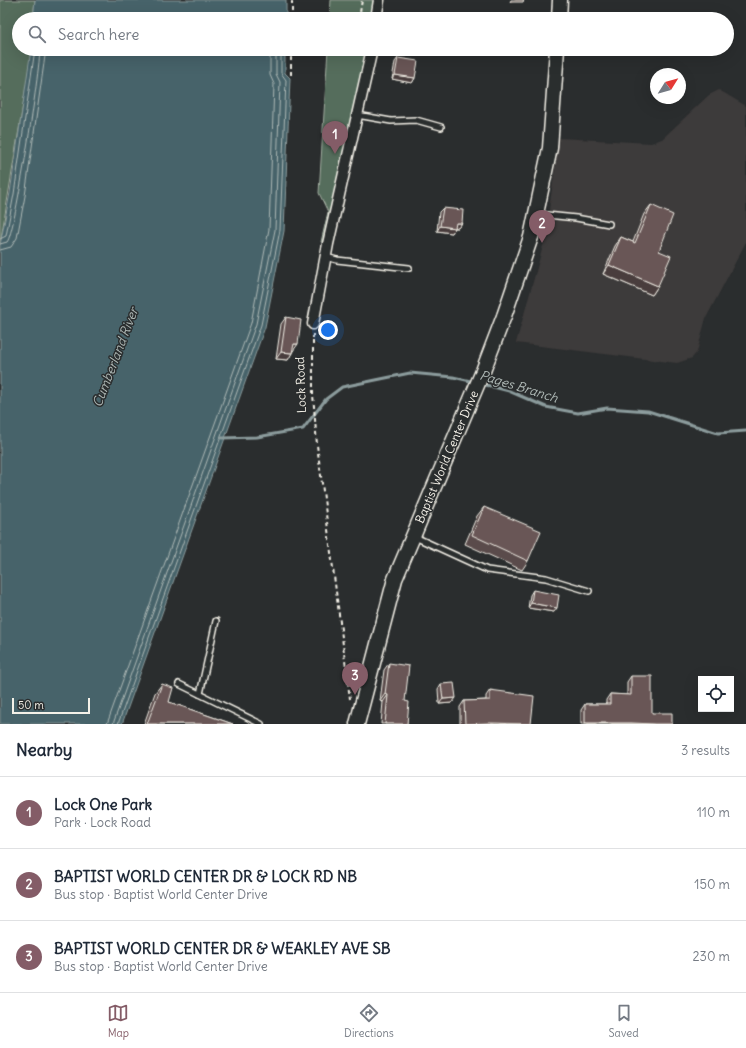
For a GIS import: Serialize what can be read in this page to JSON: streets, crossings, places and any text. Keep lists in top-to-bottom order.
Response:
{
  "streets": {
    "street": ["Baptist World Center Drive"],
    "path": ["Lock Road"]
  },
  "water": ["Cumberland River", "Pages Branch"],
  "scale_bar": "50 m",
  "north": "top right",
  "page": {
    "search": "Search here",
    "pins": ["1", "2", "3"],
    "scale": "50 m",
    "heading": ["Nearby", "3 results"],
    "list": [
      {
        "mark": "1",
        "name": "Lock One Park",
        "note": "Park · Lock Road",
        "value": "110 m"
      },
      {
        "mark": "2",
        "name": "BAPTIST WORLD CENTER DR & LOCK RD NB",
        "note": "Bus stop · Baptist World Center Drive",
        "value": "150 m"
      },
      {
        "mark": "3",
        "name": "BAPTIST WORLD CENTER DR & WEAKLEY AVE SB",
        "note": "Bus stop · Baptist World Center Drive",
        "value": "230 m"
      }
    ],
    "nav": ["Map", "Directions", "Saved"]
  }
}
